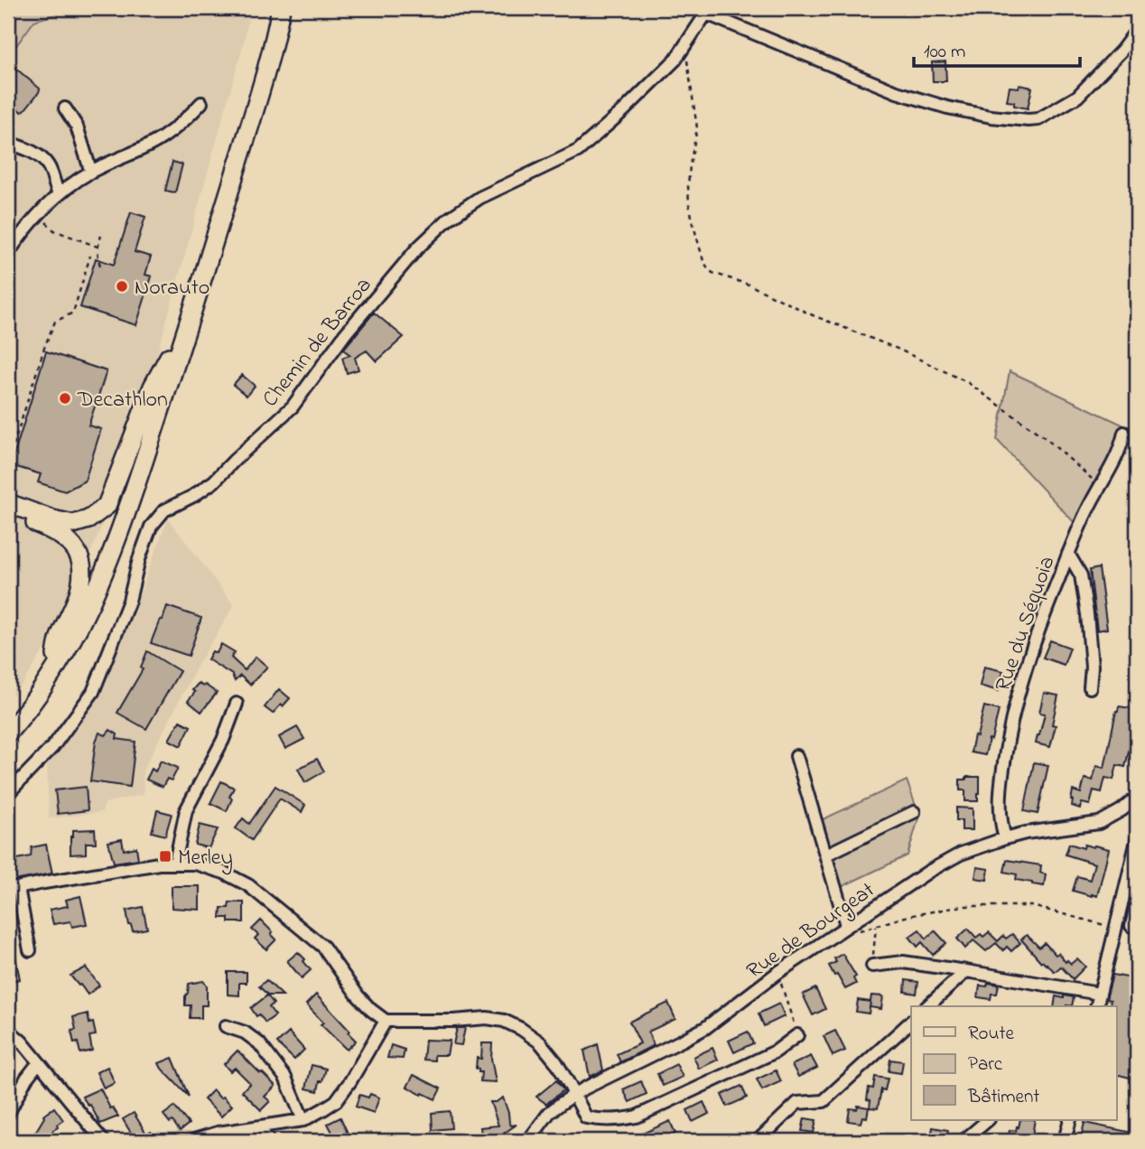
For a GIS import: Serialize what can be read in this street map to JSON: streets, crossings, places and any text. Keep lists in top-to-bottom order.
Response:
{
  "streets": {
    "street": ["Chemin de Barroa", "Rue du Séquoia", "Rue de Bourgeat"]
  },
  "crossings": [
    ["Rue du Séquoia", "Rue de Bourgeat"]
  ],
  "places": {
    "other": ["Norauto", "Decathlon"],
    "transit": ["Merley"]
  },
  "legend": ["Route", "Parc", "Bâtiment"],
  "scale_bar": "100 m"
}
